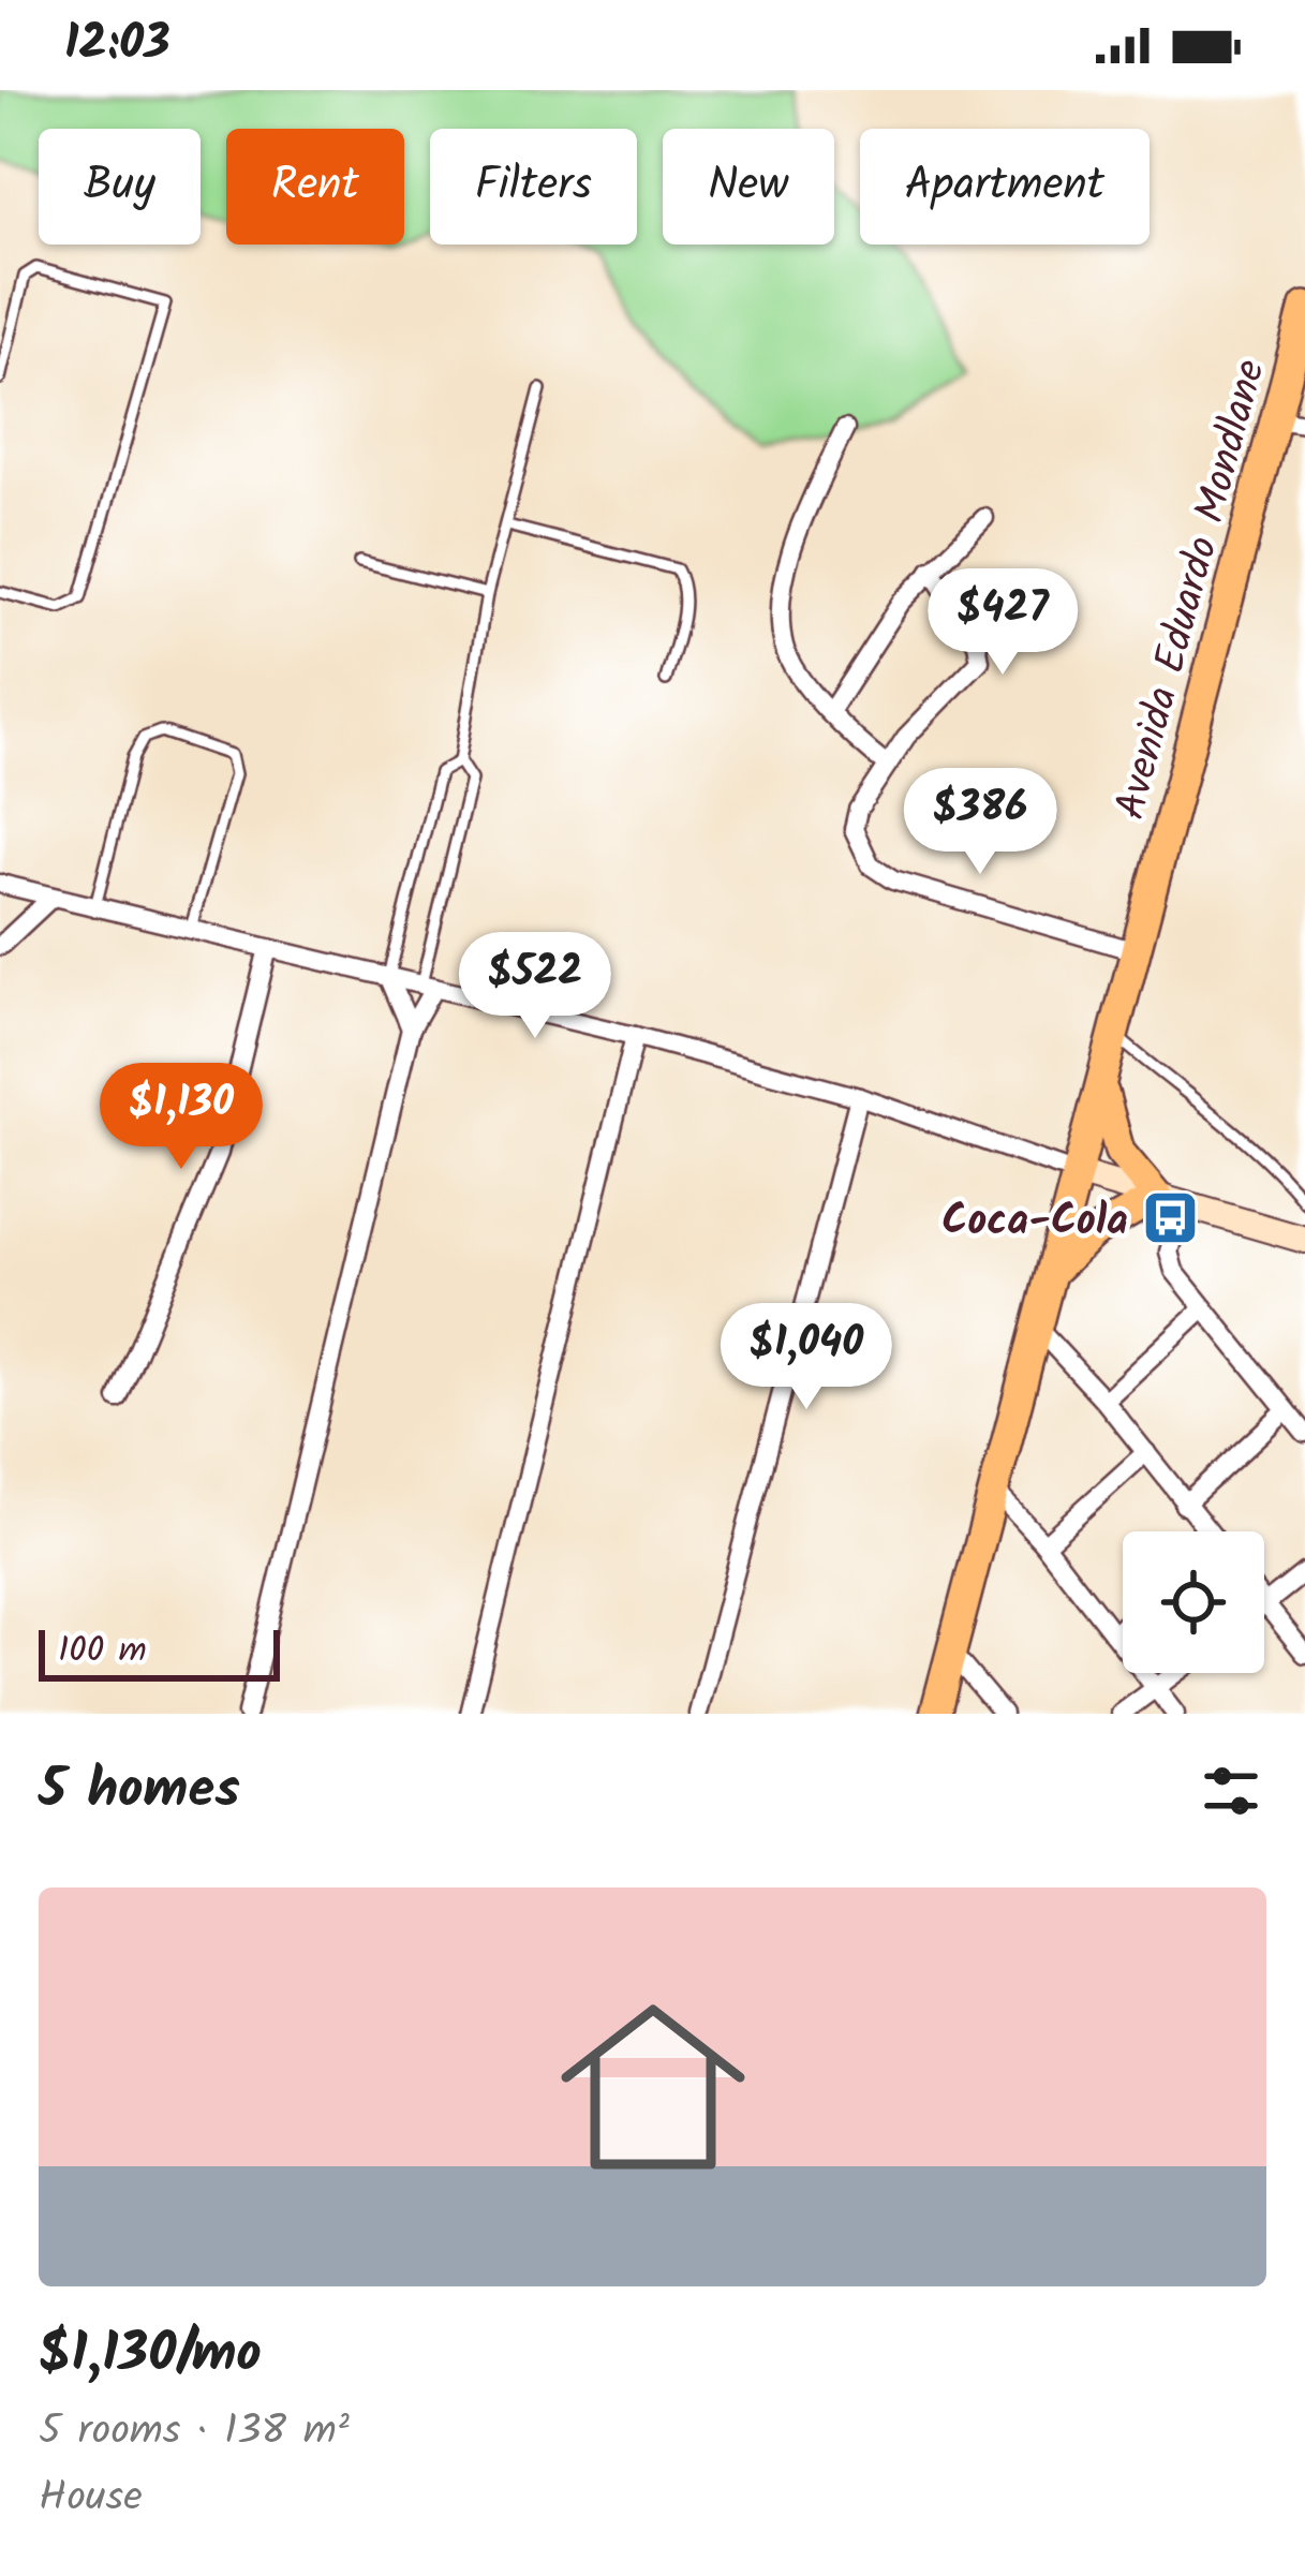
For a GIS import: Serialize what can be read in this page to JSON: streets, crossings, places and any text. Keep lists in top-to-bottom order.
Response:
{
  "streets": {
    "main road": ["Avenida Eduardo Mondlane"]
  },
  "places": {
    "bus stop": ["Coca-Cola"]
  },
  "scale_bar": "100 m",
  "page": {
    "status": "12:03",
    "chip": [
      "Buy",
      "Rent",
      "Filters",
      "New",
      "Apartment"
    ],
    "price": [
      "$427",
      "$386",
      "$522",
      "$1,130",
      "$1,040"
    ],
    "scale": "100 m",
    "heading": "5 homes",
    "list": [
      {
        "name": "$1,130/mo",
        "note": "5 rooms · 138 m² · House"
      }
    ]
  }
}
